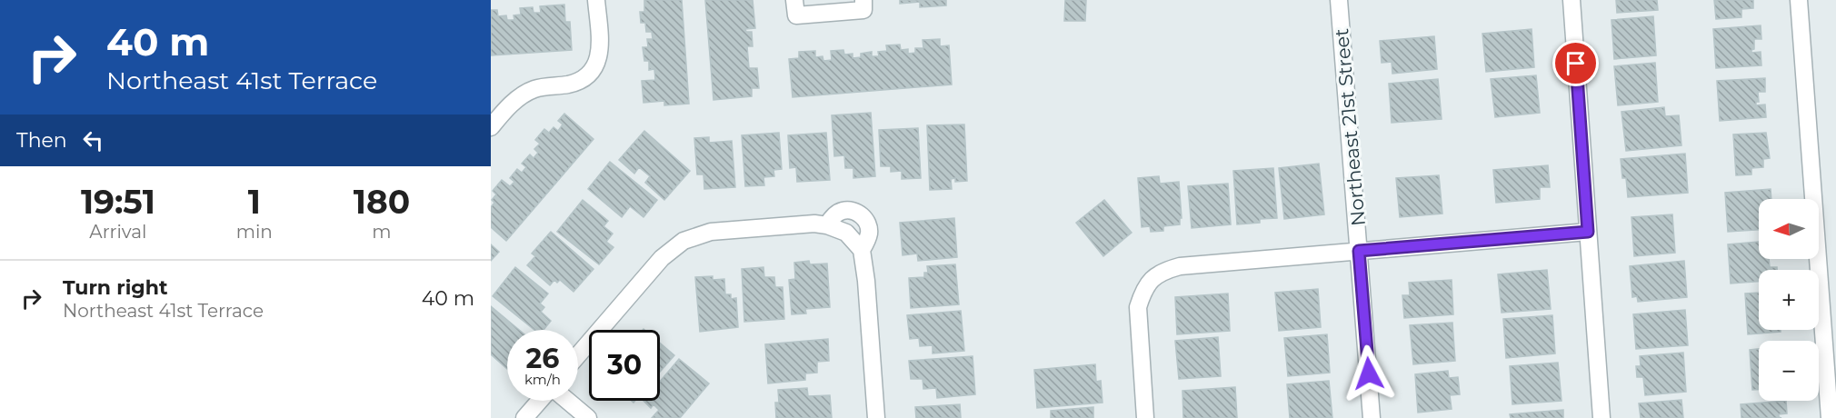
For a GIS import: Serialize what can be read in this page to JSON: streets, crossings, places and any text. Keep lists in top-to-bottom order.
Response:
{
  "streets": {
    "street": ["Northeast 21st Street"]
  },
  "north": "left",
  "page": {
    "turn": ["40 m", "Northeast 41st Terrace"],
    "then": "Then",
    "eta": [
      "19:51",
      "Arrival",
      "1",
      "min",
      "180",
      "m"
    ],
    "map_buttons": ["+", "−"],
    "list": [
      {
        "name": "Turn right",
        "note": "Northeast 41st Terrace",
        "value": "40 m"
      }
    ],
    "speed": "26 km/h",
    "limit": "30"
  }
}
